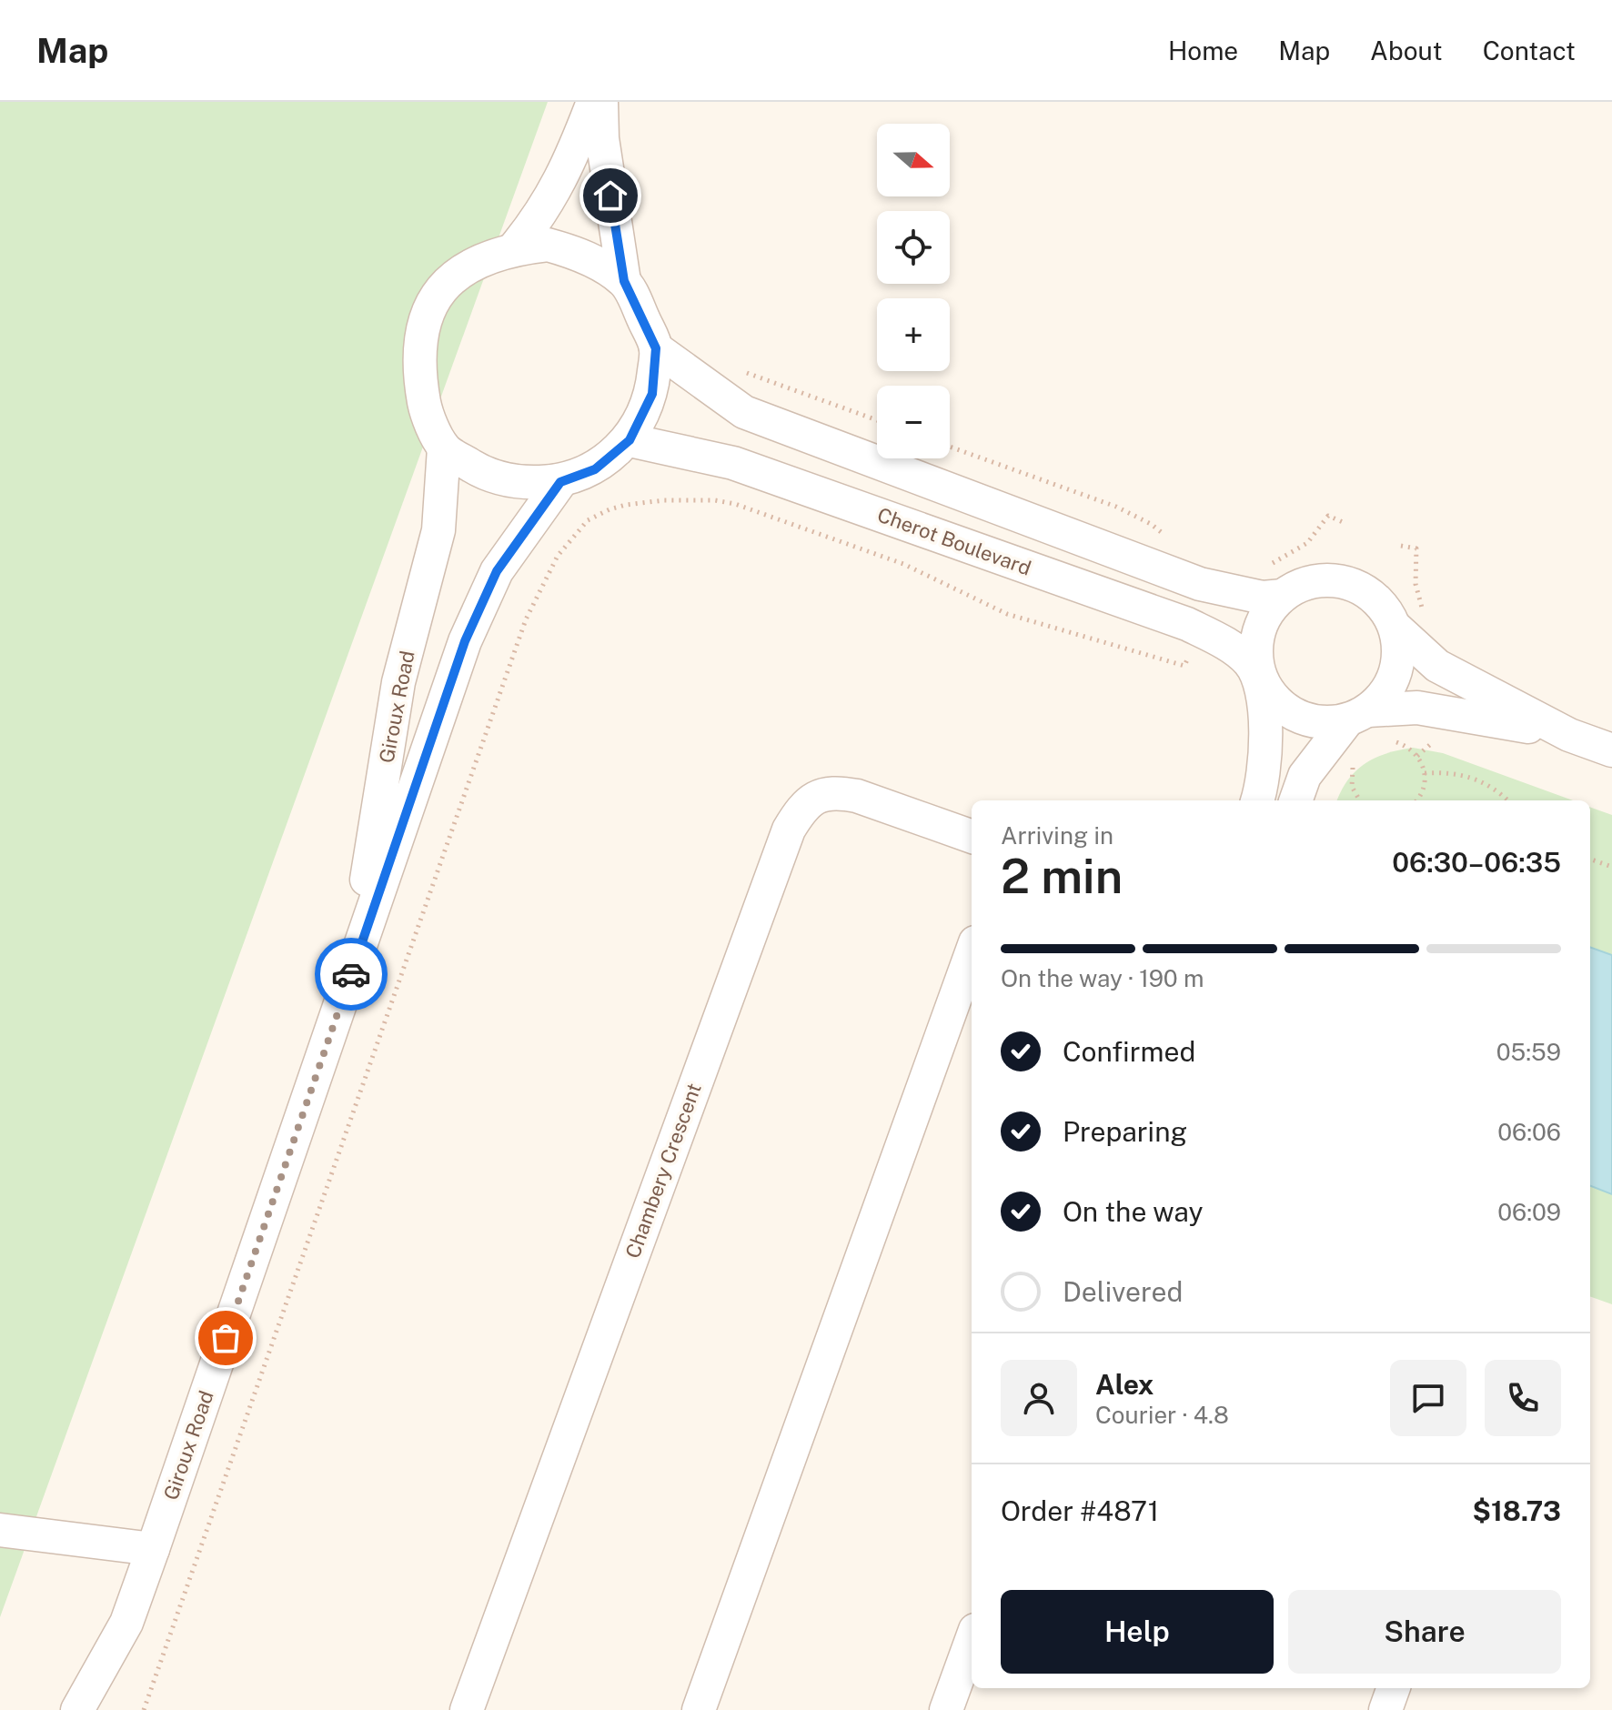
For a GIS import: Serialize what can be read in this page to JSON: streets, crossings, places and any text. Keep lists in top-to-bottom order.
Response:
{
  "streets": {
    "street": ["Cherot Boulevard", "Giroux Road", "Chambery Crescent"]
  },
  "crossings": [
    ["Cherot Boulevard", "Giroux Road"]
  ],
  "north": "right",
  "page": {
    "header": "Map",
    "nav": [
      "Home",
      "Map",
      "About",
      "Contact"
    ],
    "map_buttons": ["+", "−"],
    "heading": ["2 min", "Arriving in", "06:30–06:35"],
    "panel": [
      "Alex",
      "Courier · 4.8",
      "Order #4871",
      "$18.73"
    ],
    "bar": "On the way · 190 m",
    "list": [
      ["Confirmed", "05:59"],
      ["Preparing", "06:06"],
      ["On the way", "06:09"],
      "Delivered"
    ],
    "buttons": ["Help", "Share"]
  }
}
